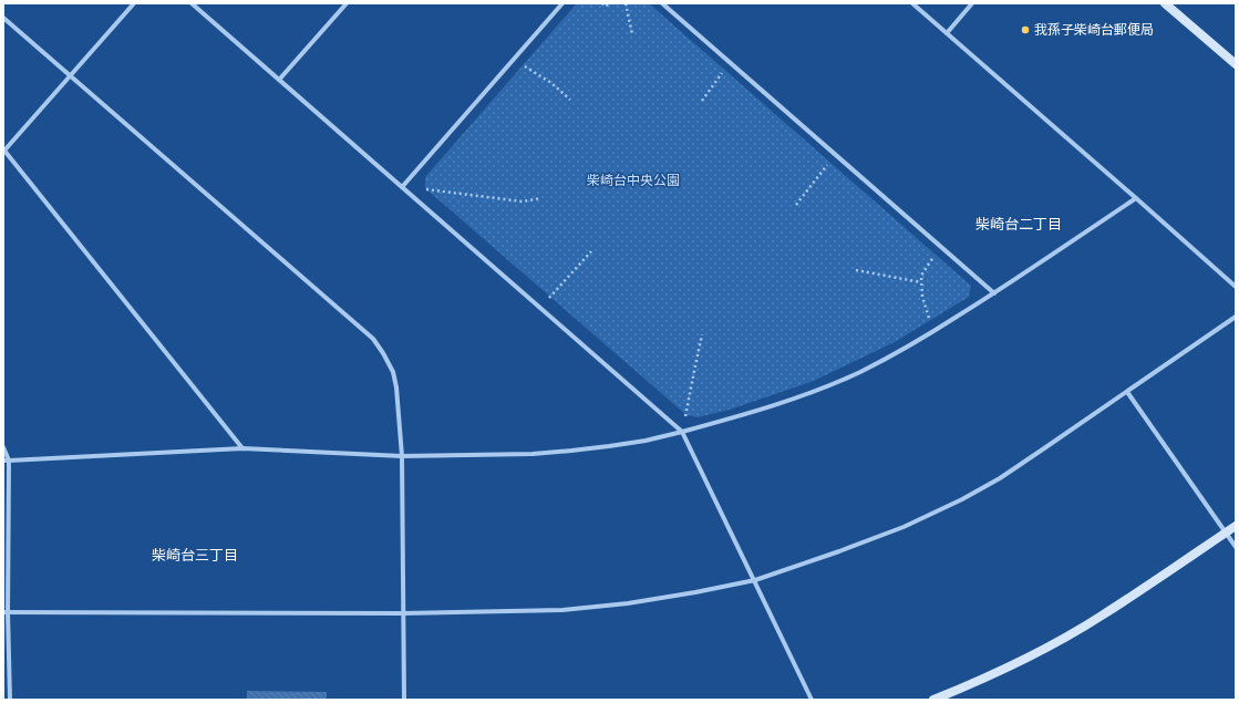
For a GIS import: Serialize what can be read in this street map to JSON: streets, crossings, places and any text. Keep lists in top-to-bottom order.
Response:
{
  "districts": ["柴崎台二丁目", "柴崎台三丁目"],
  "parks": ["柴崎台中央公園"],
  "places": ["我孫子柴崎台郵便局"]
}
